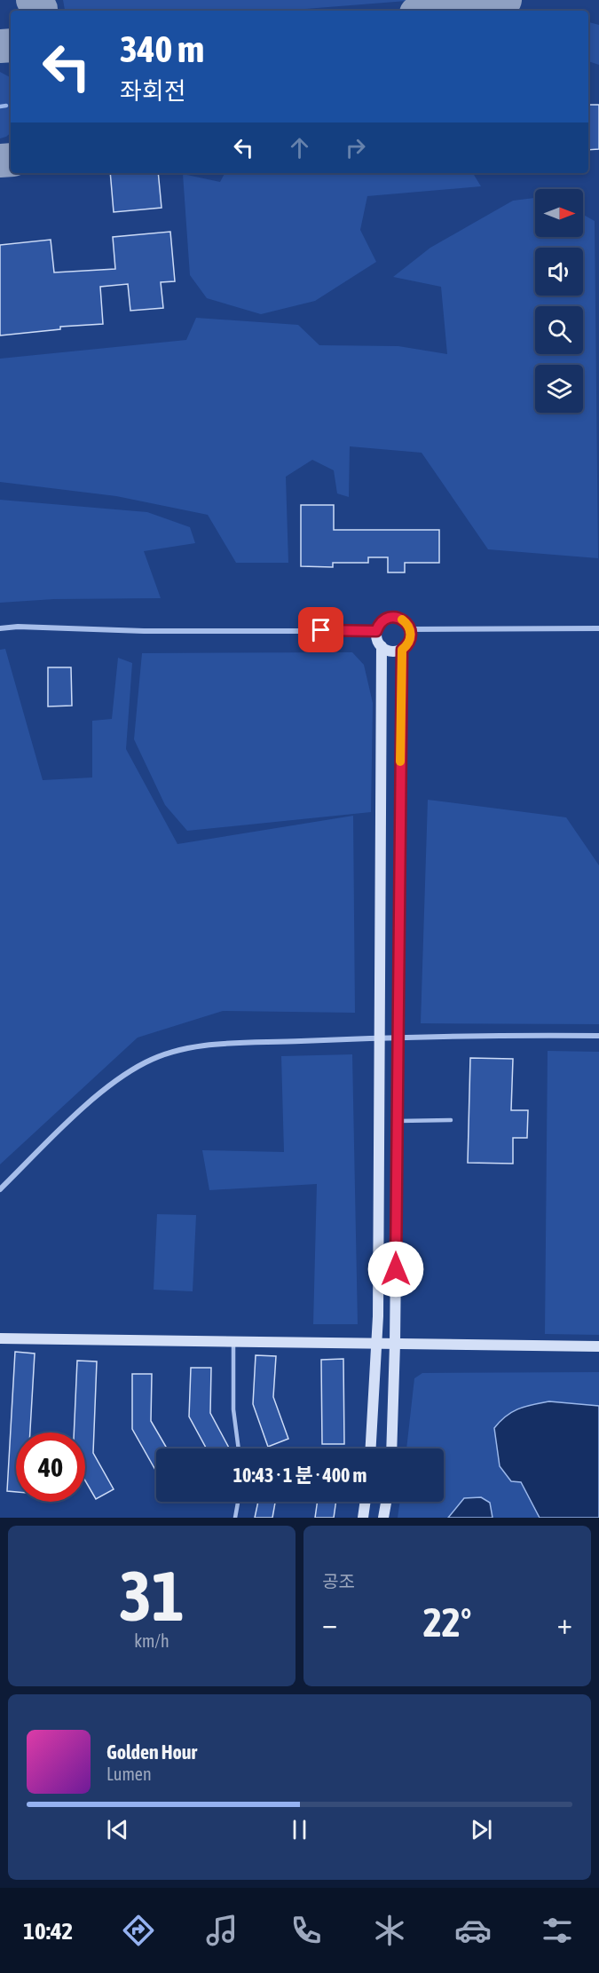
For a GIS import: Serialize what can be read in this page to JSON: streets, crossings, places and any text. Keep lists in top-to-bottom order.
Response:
{
  "north": "right",
  "page": {
    "turn": ["340 m", "좌회전"],
    "limit": "40",
    "trip": "10:43 · 1 분 · 400 m",
    "tile": [
      ["31", "km/h"],
      "공조"
    ],
    "heat": ["−", "22°", "+"],
    "song": ["Golden Hour", "Lumen"],
    "tabs": "10:42"
  }
}
